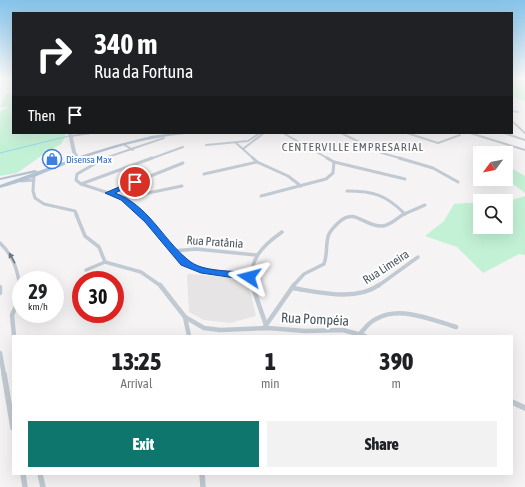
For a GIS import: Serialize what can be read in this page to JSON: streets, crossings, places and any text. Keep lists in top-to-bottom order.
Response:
{
  "streets": {
    "street": ["Rua Pratânia", "Rua Limeira", "Rua Pompéia"]
  },
  "districts": ["CENTERVILLE EMPRESARIAL"],
  "places": {
    "shop": ["Disensa Max"]
  },
  "north": "bottom left",
  "page": {
    "turn": ["340 m", "Rua da Fortuna"],
    "then": "Then",
    "speed": "29 km/h",
    "limit": "30",
    "eta": [
      "13:25",
      "Arrival",
      "1",
      "min",
      "390",
      "m"
    ],
    "buttons": ["Exit", "Share"]
  }
}
